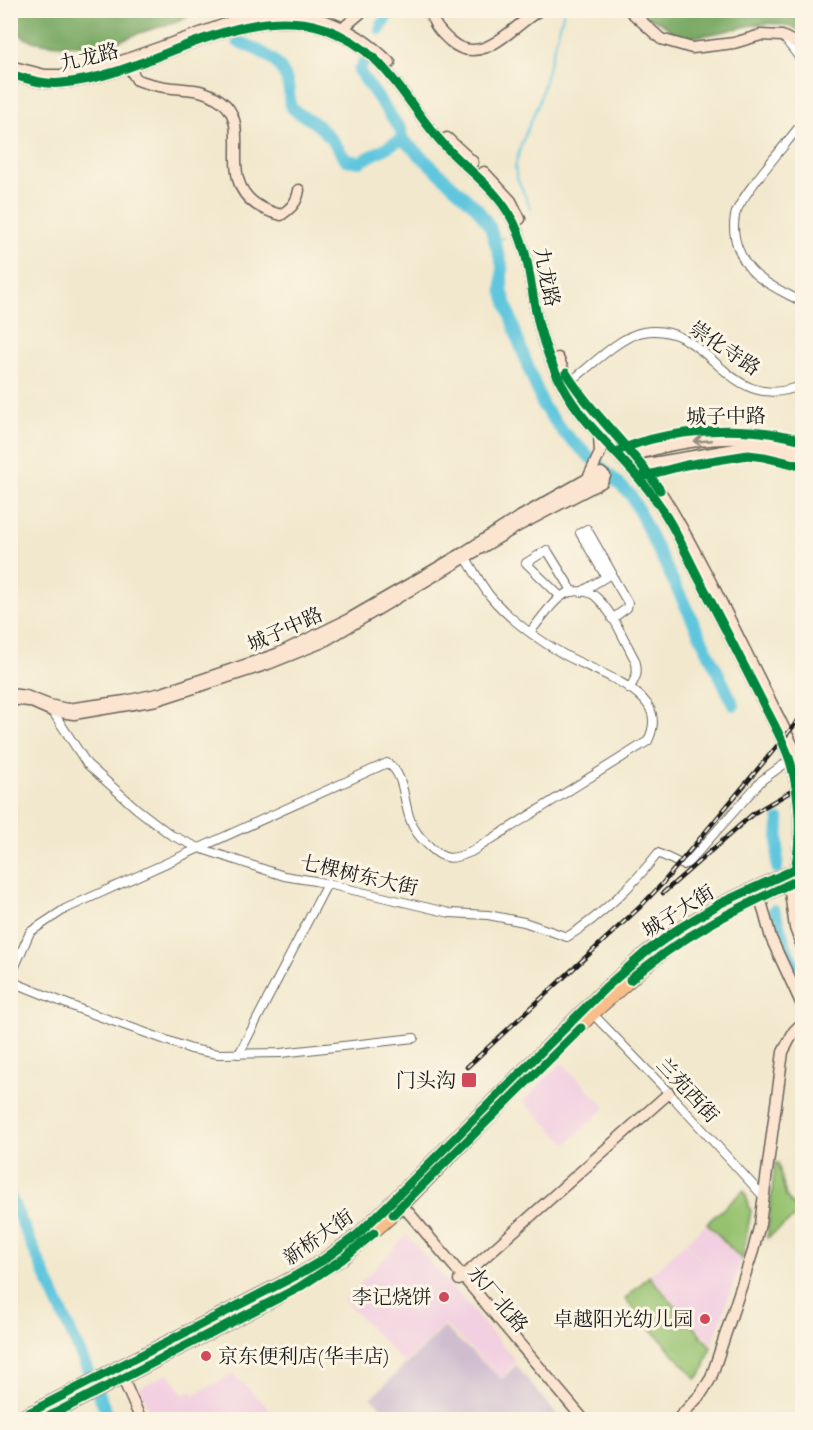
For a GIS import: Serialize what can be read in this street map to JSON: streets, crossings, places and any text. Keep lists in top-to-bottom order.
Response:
{
  "streets": {
    "main road": ["城子大街", "新桥大街"],
    "street": [
      "九龙路",
      "崇化寺路",
      "城子中路",
      "七棵树东大街",
      "兰苑西街",
      "水厂北路"
    ]
  },
  "crossings": [
    ["九龙路", "崇化寺路"],
    ["九龙路", "城子中路"],
    ["九龙路", "七棵树东大街"],
    ["九龙路", "城子大街"],
    ["城子中路", "七棵树东大街"],
    ["城子大街", "兰苑西街"],
    ["城子大街", "新桥大街"],
    ["兰苑西街", "新桥大街"],
    ["新桥大街", "水厂北路"]
  ],
  "places": {
    "transit": ["门头沟"],
    "other": ["李记烧饼", "卓越阳光幼儿园", "京东便利店(华丰店)"]
  }
}
